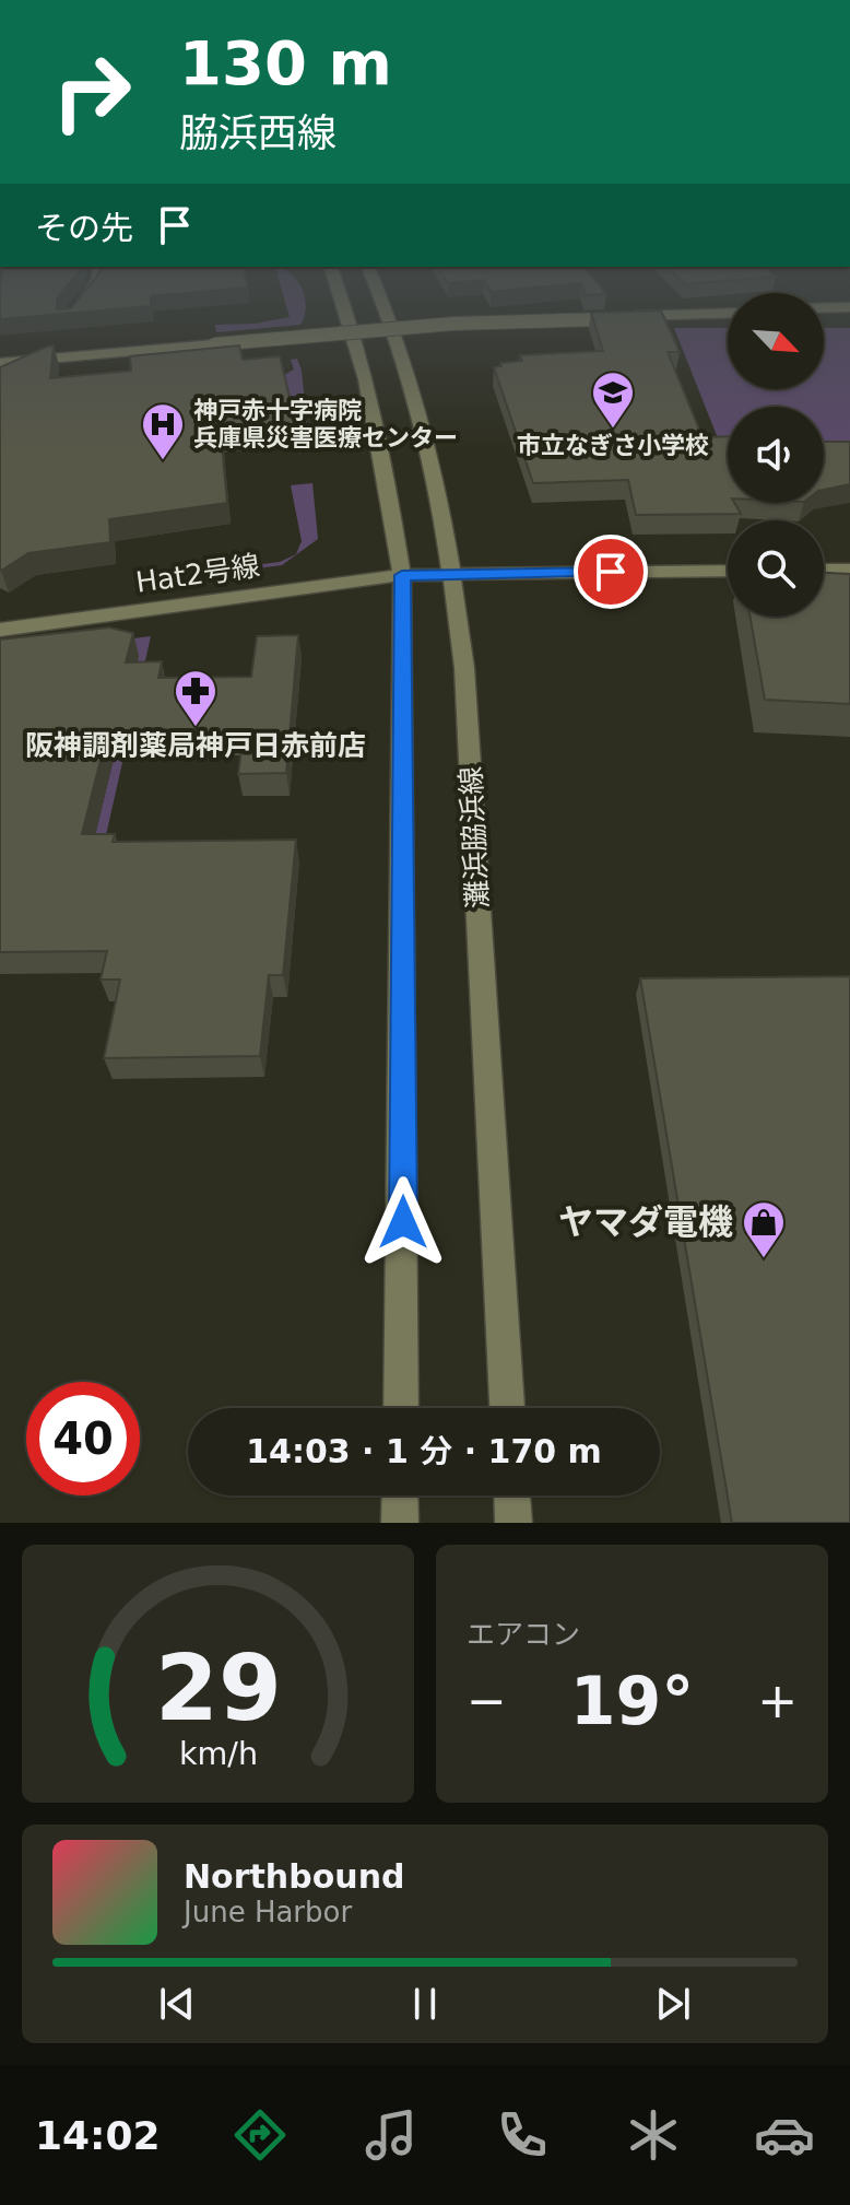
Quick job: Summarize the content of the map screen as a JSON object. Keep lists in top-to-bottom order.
{
  "streets": {
    "street": ["Hat2号線", "灘浜脇浜線"]
  },
  "crossings": [
    ["Hat2号線", "灘浜脇浜線"]
  ],
  "places": {
    "school or university": ["市立なぎさ小学校"],
    "hospital": ["神戸赤十字病院 兵庫県災害医療センター"],
    "pharmacy": ["阪神調剤薬局神戸日赤前店"],
    "shop": ["ヤマダ電機"]
  },
  "north": "bottom right",
  "page": {
    "turn": ["130 m", "脇浜西線"],
    "then": "その先",
    "limit": "40",
    "trip": "14:03 · 1 分 · 170 m",
    "tile": "エアコン",
    "heat": ["−", "19°", "+"],
    "song": ["Northbound", "June Harbor"],
    "tabs": "14:02",
    "gauge": ["29", "km/h"]
  }
}
